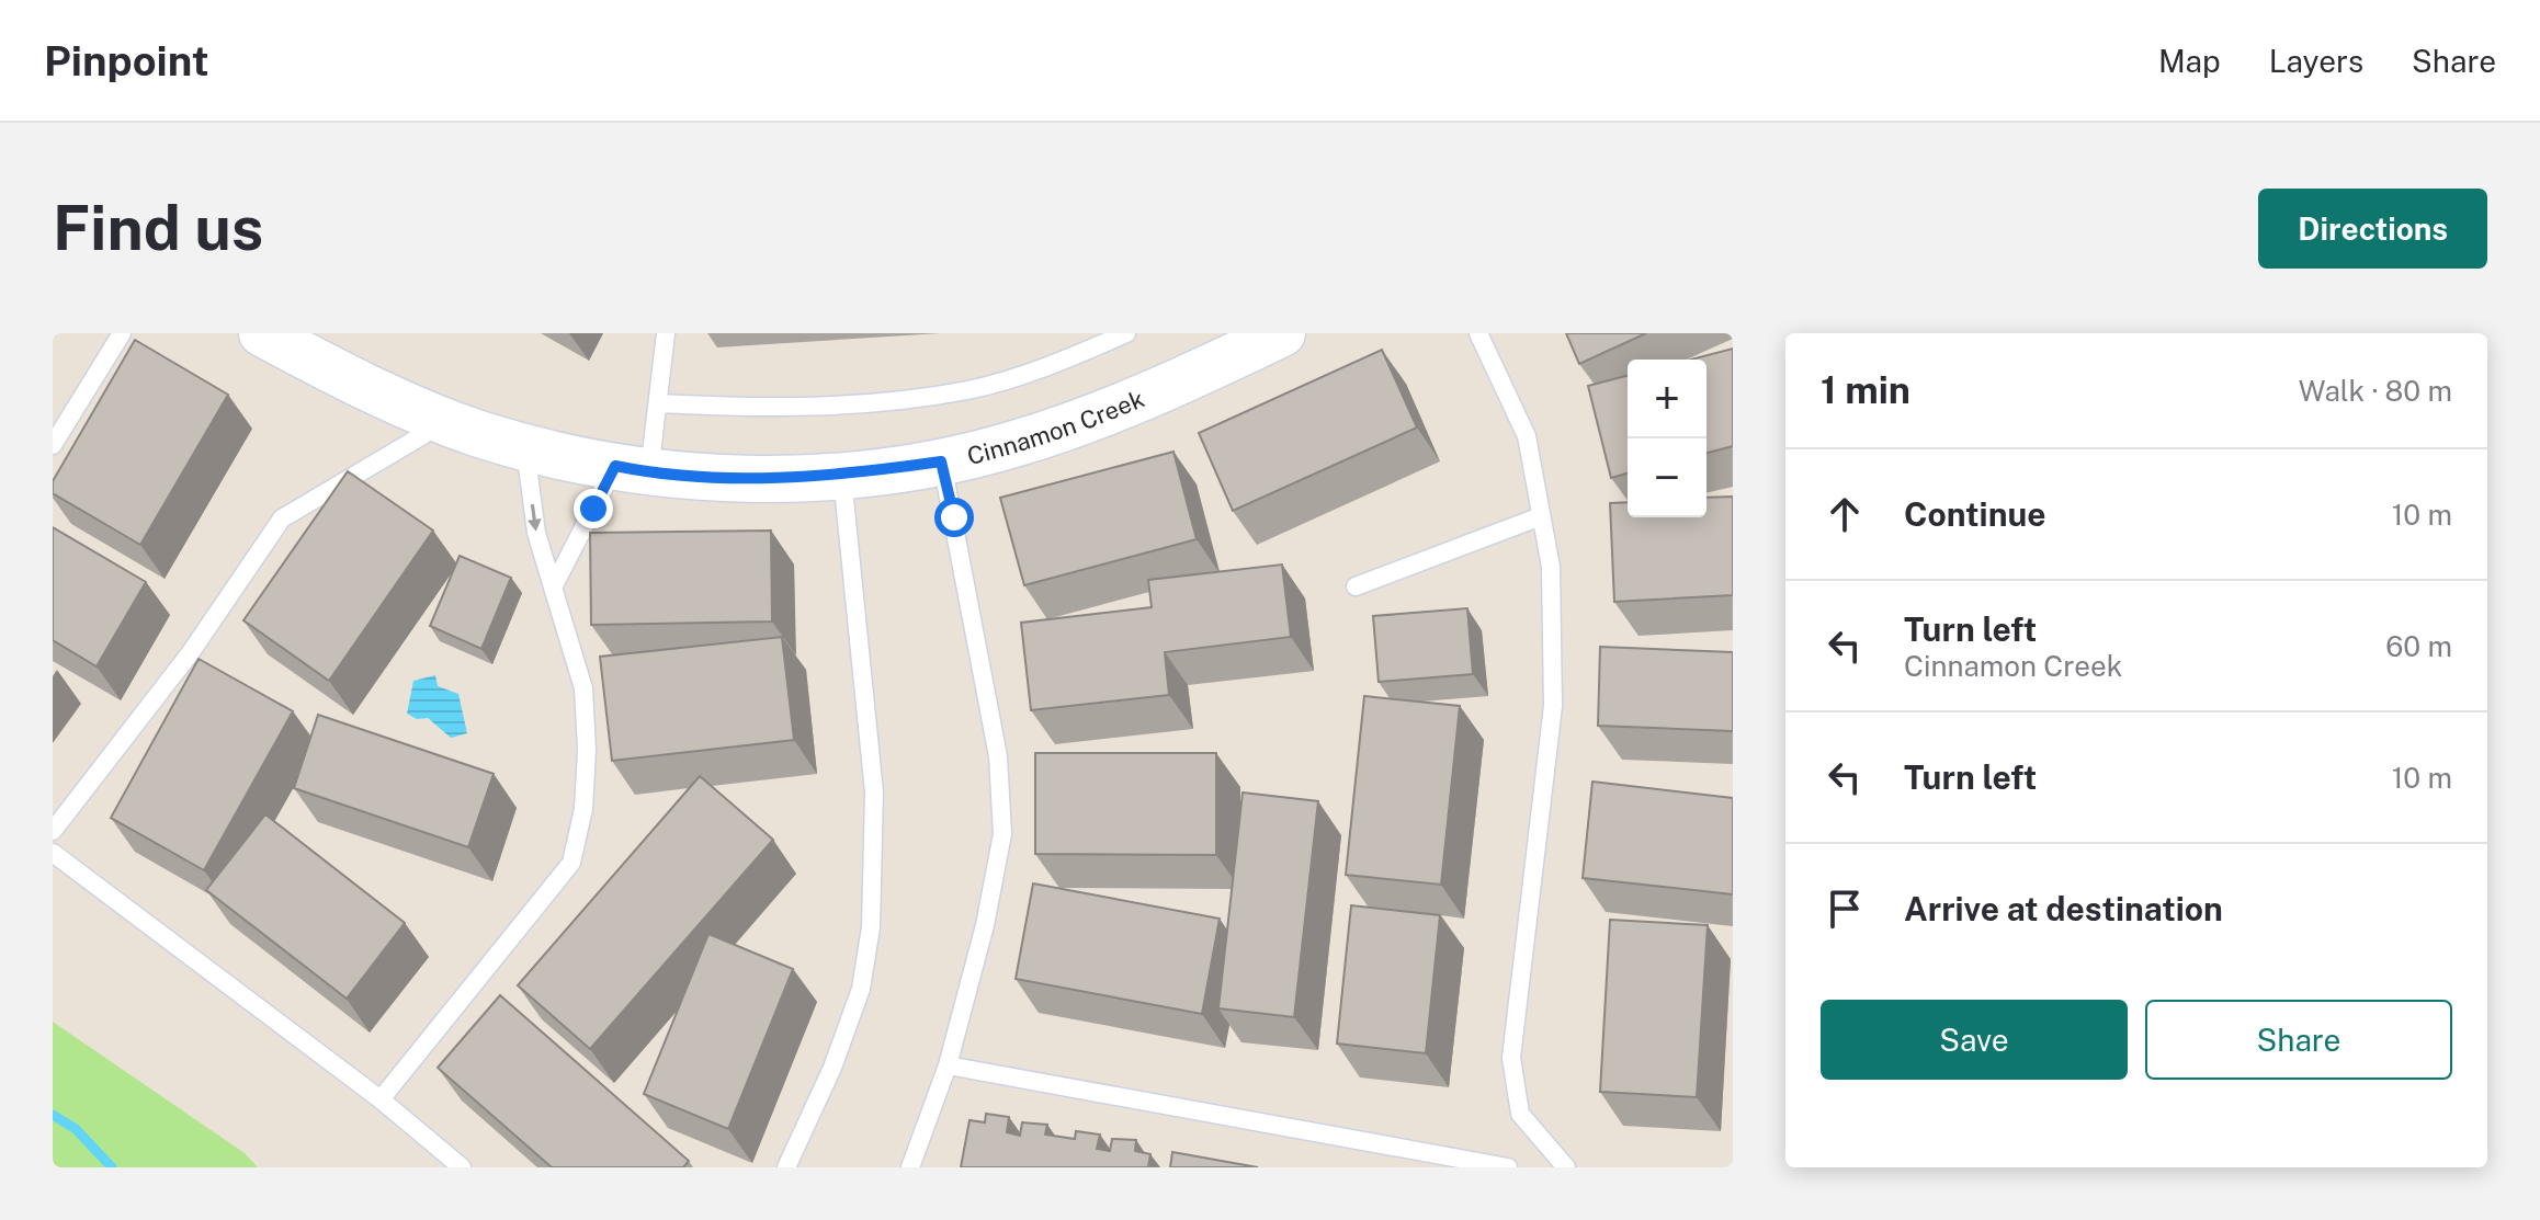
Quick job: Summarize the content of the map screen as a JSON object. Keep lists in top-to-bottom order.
{
  "streets": {
    "street": ["Cinnamon Creek"]
  },
  "page": {
    "header": "Pinpoint",
    "nav": ["Map", "Layers", "Share"],
    "buttons": [
      "Directions",
      ["Save", "Share"]
    ],
    "title": "Find us",
    "heading": ["1 min", "Walk · 80 m"],
    "map_buttons": ["+", "−"],
    "list": [
      ["Continue", "10 m"],
      ["Turn left", "Cinnamon Creek", "60 m"],
      ["Turn left", "10 m"],
      "Arrive at destination"
    ]
  }
}
